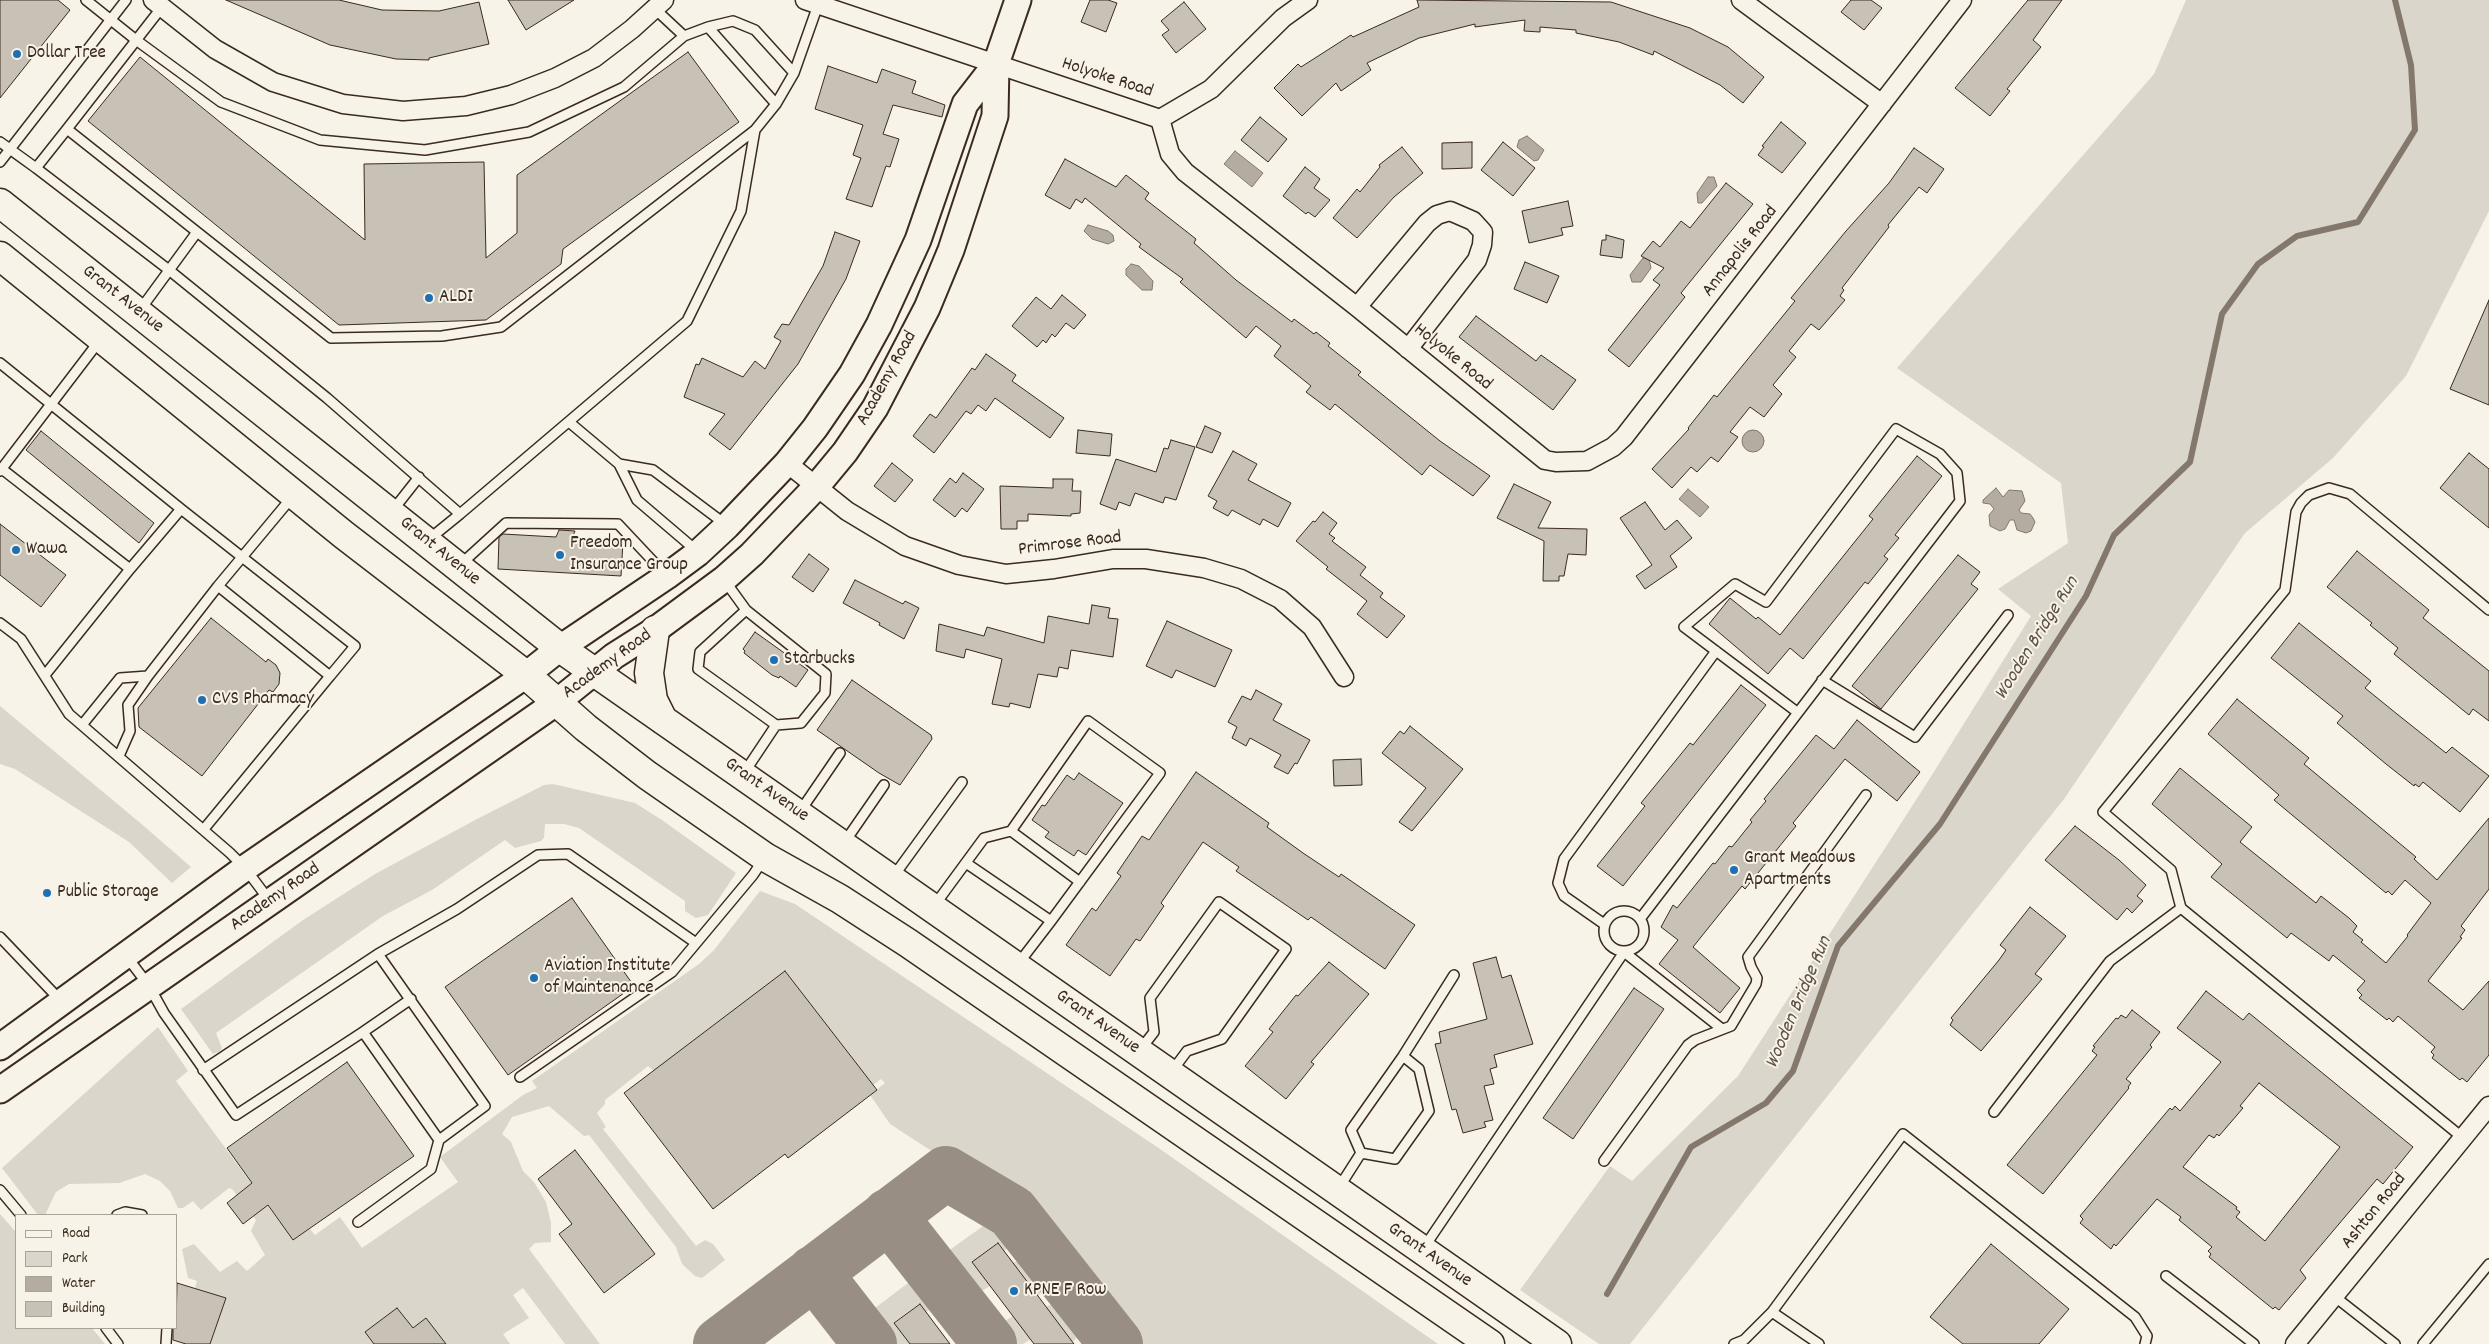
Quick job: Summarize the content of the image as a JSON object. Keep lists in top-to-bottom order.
{
  "streets": {
    "main road": ["Grant Avenue", "Academy Road"],
    "street": [
      "Holyoke Road",
      "Annapolis Road",
      "Primrose Road",
      "Ashton Road"
    ]
  },
  "crossings": [
    ["Holyoke Road", "Annapolis Road"],
    ["Holyoke Road", "Academy Road"],
    ["Grant Avenue", "Academy Road"],
    ["Academy Road", "Primrose Road"]
  ],
  "water": ["Wooden Bridge Run"],
  "places": [
    "Dollar Tree",
    "ALDI",
    "Wawa",
    "Freedom Insurance Group",
    "Starbucks",
    "CVS Pharmacy",
    "Grant Meadows Apartments",
    "Public Storage",
    "Aviation Institute of Maintenance",
    "KPNE F Row"
  ],
  "legend": [
    "Road",
    "Park",
    "Water",
    "Building"
  ]
}
